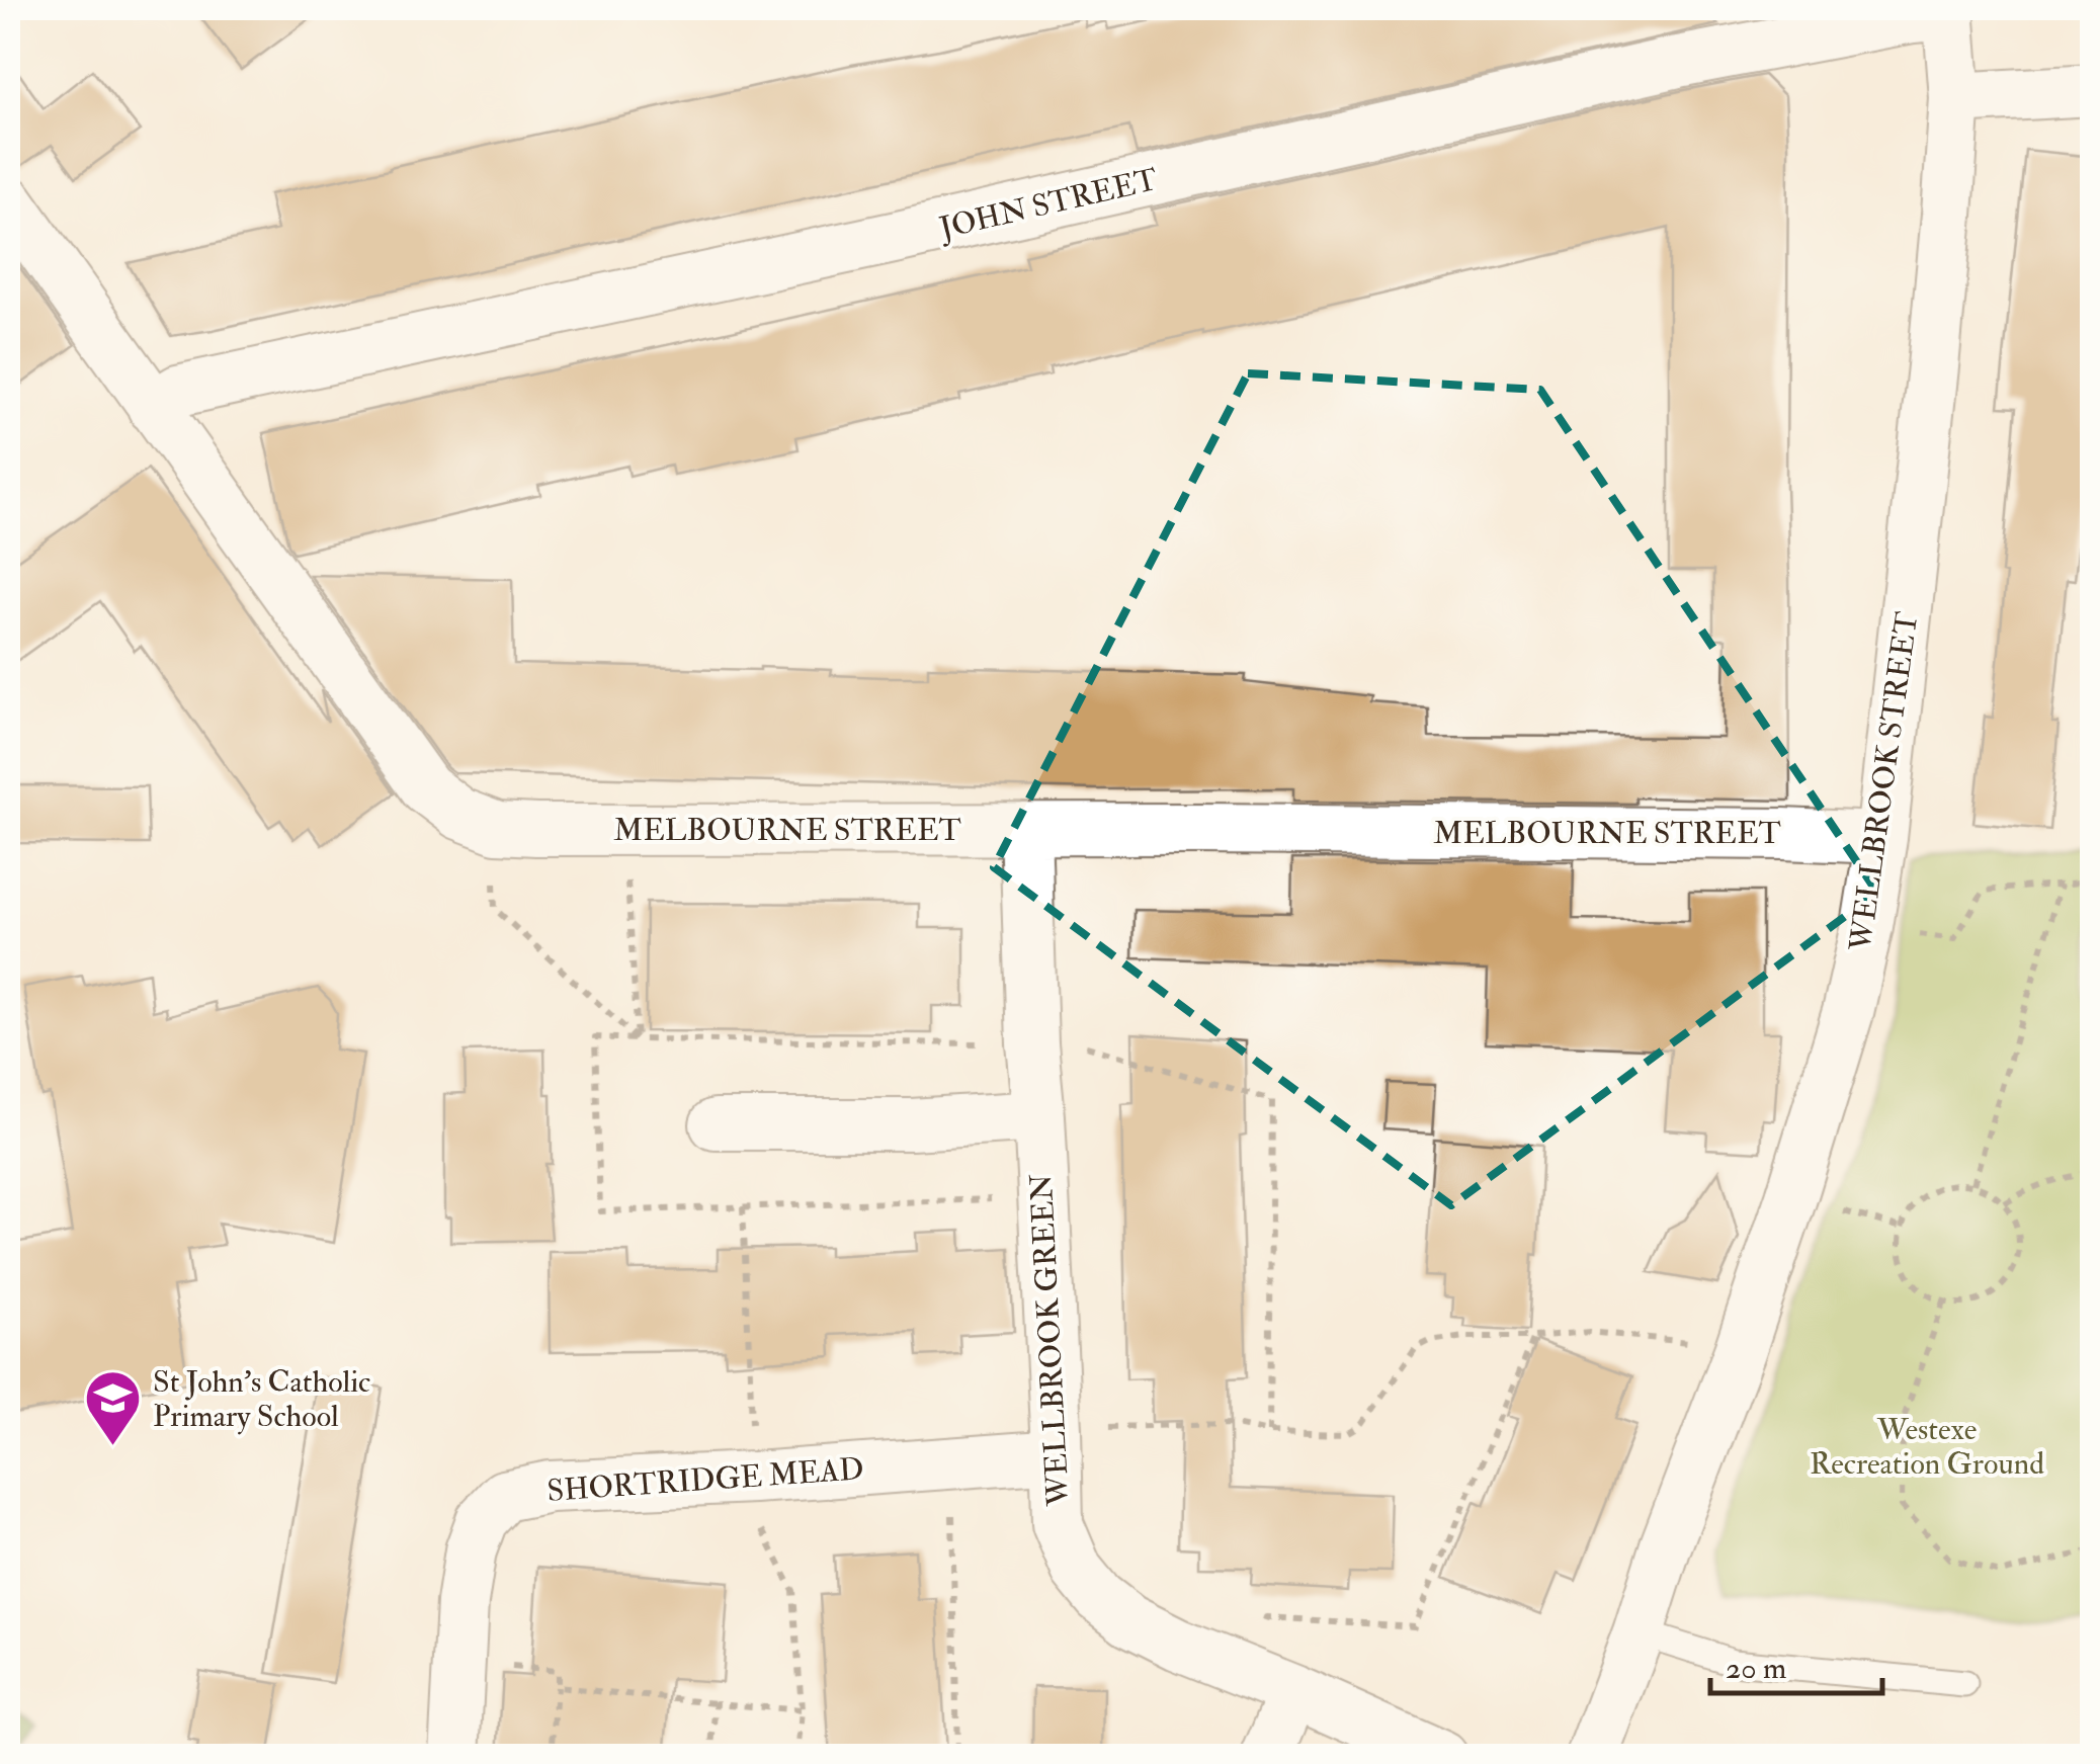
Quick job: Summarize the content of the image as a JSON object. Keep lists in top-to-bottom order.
{
  "streets": {
    "street": [
      "JOHN STREET",
      "WELLBROOK STREET",
      "MELBOURNE STREET",
      "WELLBROOK GREEN",
      "SHORTRIDGE MEAD"
    ]
  },
  "crossings": [
    ["JOHN STREET", "WELLBROOK STREET"],
    ["JOHN STREET", "MELBOURNE STREET"],
    ["WELLBROOK STREET", "MELBOURNE STREET"],
    ["MELBOURNE STREET", "WELLBROOK GREEN"],
    ["WELLBROOK GREEN", "SHORTRIDGE MEAD"]
  ],
  "parks": ["Westexe Recreation Ground"],
  "places": {
    "school or university": ["St John's Catholic Primary School"]
  },
  "scale_bar": "20 m"
}
